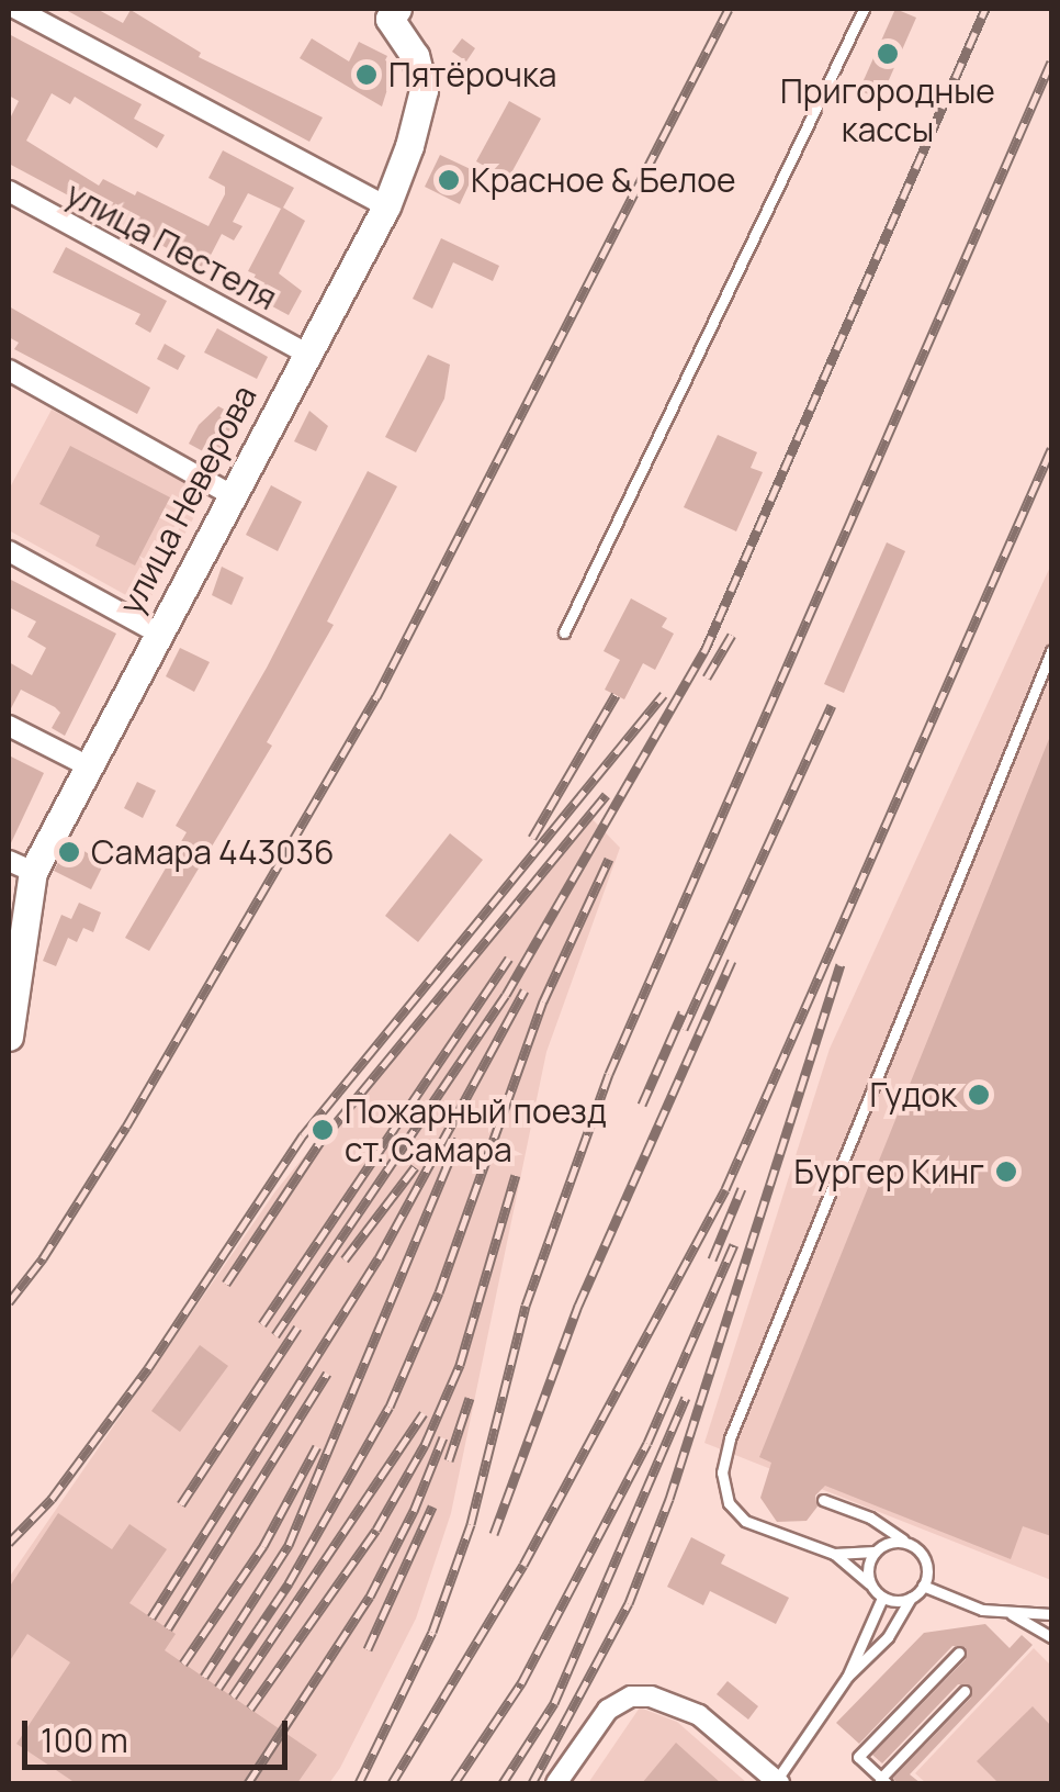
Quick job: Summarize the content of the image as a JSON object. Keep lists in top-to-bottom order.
{
  "streets": {
    "street": ["улица Пестеля", "улица Неверова"]
  },
  "crossings": [
    ["улица Пестеля", "улица Неверова"]
  ],
  "places": [
    "Пригородные кассы",
    "Пятёрочка",
    "Красное & Белое",
    "Самара 443036",
    "Гудок",
    "Пожарный поезд ст. Самара",
    "Бургер Кинг"
  ],
  "scale_bar": "100 m"
}
